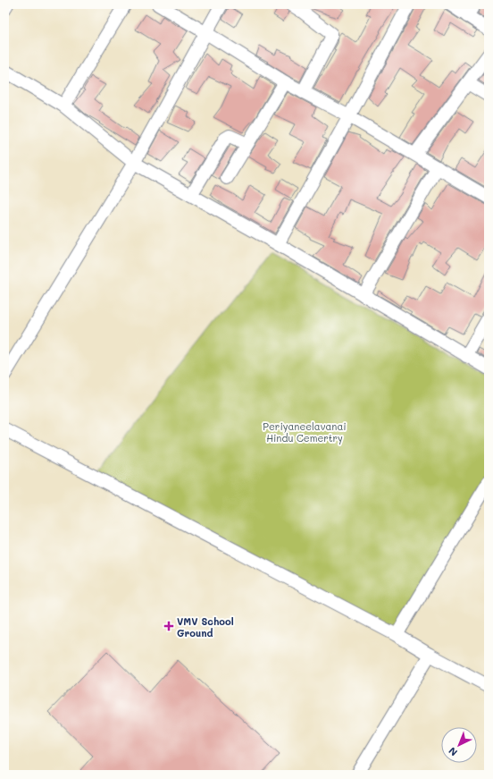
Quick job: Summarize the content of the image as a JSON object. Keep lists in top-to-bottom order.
{
  "parks": ["Periyaneelavanai Hindu Cemertry"],
  "places": {
    "health": ["VMV School Ground"]
  },
  "north": "bottom left"
}
